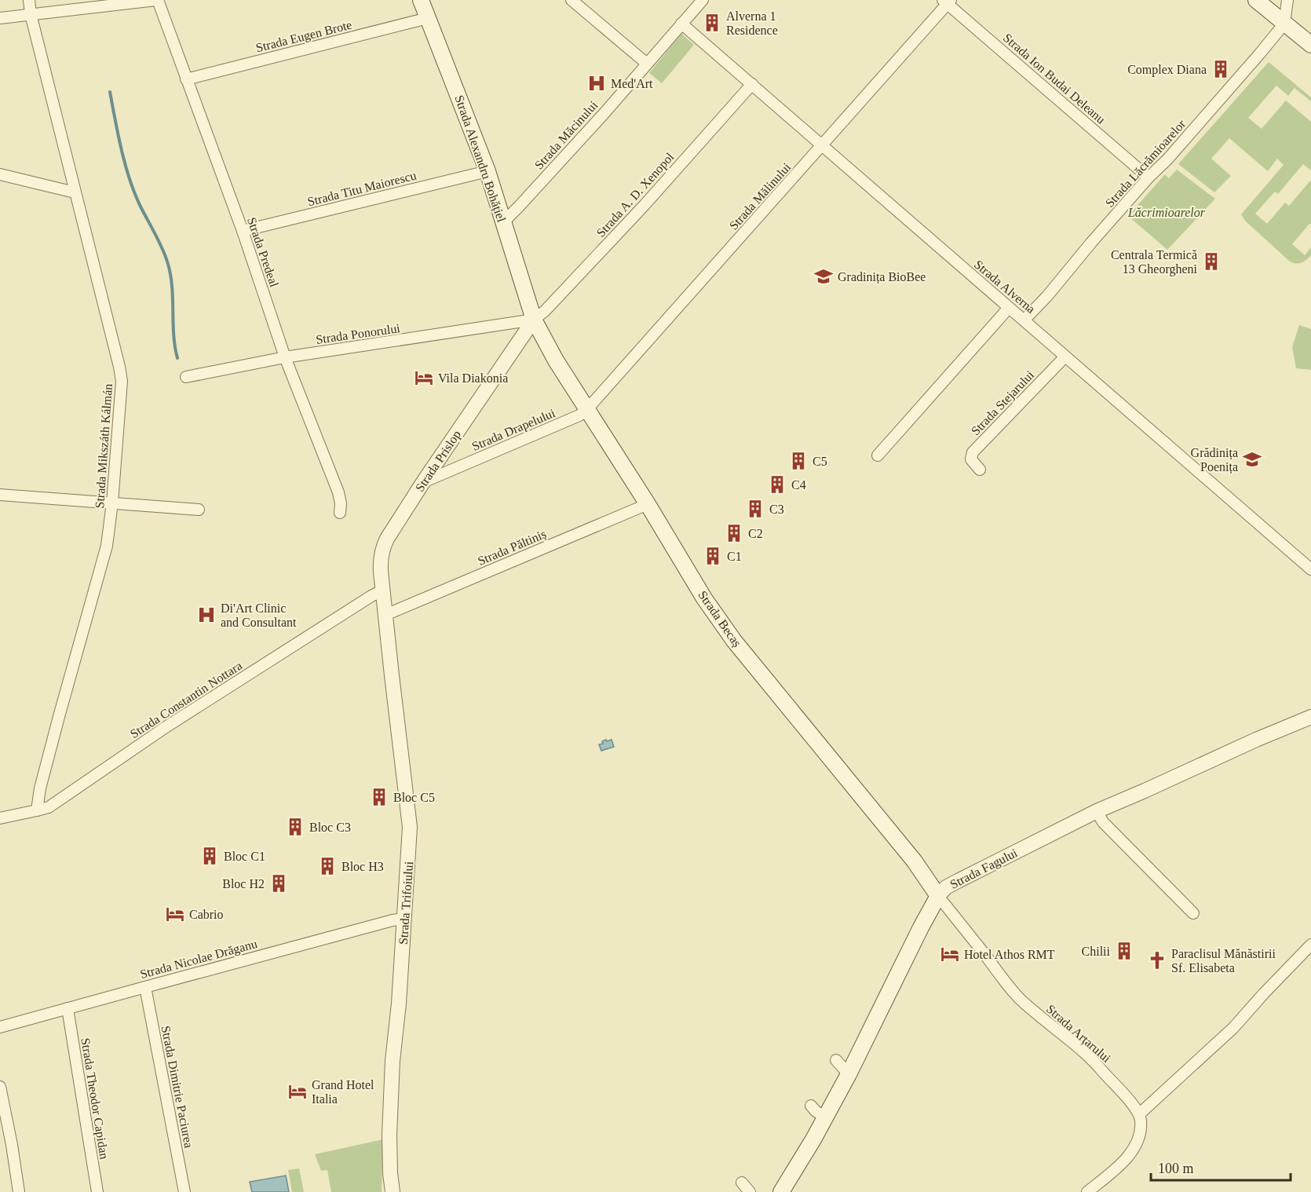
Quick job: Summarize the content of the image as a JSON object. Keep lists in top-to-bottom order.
{
  "streets": {
    "main road": ["Strada Alexandru Bohățiel", "Strada Becaș", "Strada Fagului"],
    "street": [
      "Strada Eugen Brote",
      "Strada Ion Budai Deleanu",
      "Strada Măcinului",
      "Strada Lăcrămioarelor",
      "Strada Titu Maiorescu",
      "Strada A. D. Xenopol",
      "Strada Mălinului",
      "Strada Predeal",
      "Strada Alverna",
      "Strada Ponorului",
      "Strada Stejarului",
      "Strada Drapelului",
      "Strada Mikszáth Kálmán",
      "Strada Prislop",
      "Strada Păltiniș",
      "Strada Constantin Nottara",
      "Strada Trifoiului",
      "Strada Nicolae Drăganu",
      "Strada Arțarului",
      "Strada Dimitrie Paciurea",
      "Strada Theodor Capidan"
    ]
  },
  "crossings": [
    ["Strada Eugen Brote", "Strada Alexandru Bohățiel"],
    ["Strada Eugen Brote", "Strada Predeal"],
    ["Strada Ion Budai Deleanu", "Strada Lăcrămioarelor"],
    ["Strada Ion Budai Deleanu", "Strada Mălinului"],
    ["Strada Măcinului", "Strada Alexandru Bohățiel"],
    ["Strada Măcinului", "Strada Alverna"],
    ["Strada Alexandru Bohățiel", "Strada Titu Maiorescu"],
    ["Strada Alexandru Bohățiel", "Strada A. D. Xenopol"],
    ["Strada Alexandru Bohățiel", "Strada Ponorului"],
    ["Strada Alexandru Bohățiel", "Strada Prislop"],
    ["Strada Alexandru Bohățiel", "Strada Becaș"],
    ["Strada Lăcrămioarelor", "Strada Alverna"],
    ["Strada Titu Maiorescu", "Strada Predeal"],
    ["Strada A. D. Xenopol", "Strada Alverna"],
    ["Strada A. D. Xenopol", "Strada Ponorului"],
    ["Strada A. D. Xenopol", "Strada Prislop"],
    ["Strada A. D. Xenopol", "Strada Becaș"],
    ["Strada Mălinului", "Strada Alverna"],
    ["Strada Mălinului", "Strada Drapelului"],
    ["Strada Mălinului", "Strada Becaș"],
    ["Strada Predeal", "Strada Ponorului"],
    ["Strada Alverna", "Strada Stejarului"],
    ["Strada Ponorului", "Strada Prislop"],
    ["Strada Ponorului", "Strada Becaș"],
    ["Strada Drapelului", "Strada Prislop"],
    ["Strada Drapelului", "Strada Becaș"],
    ["Strada Mikszáth Kálmán", "Strada Constantin Nottara"],
    ["Strada Prislop", "Strada Păltiniș"],
    ["Strada Prislop", "Strada Becaș"],
    ["Strada Prislop", "Strada Constantin Nottara"],
    ["Strada Prislop", "Strada Trifoiului"],
    ["Strada Păltiniș", "Strada Becaș"],
    ["Strada Păltiniș", "Strada Trifoiului"],
    ["Strada Becaș", "Strada Fagului"],
    ["Strada Becaș", "Strada Arțarului"],
    ["Strada Fagului", "Strada Arțarului"],
    ["Strada Trifoiului", "Strada Nicolae Drăganu"],
    ["Strada Nicolae Drăganu", "Strada Dimitrie Paciurea"],
    ["Strada Nicolae Drăganu", "Strada Theodor Capidan"]
  ],
  "parks": ["Lăcrimioarelor"],
  "places": {
    "building": [
      "Alverna 1 Residence",
      "Complex Diana",
      "Centrala Termică 13 Gheorgheni",
      "C5",
      "C4",
      "C3",
      "C2",
      "C1",
      "Bloc C5",
      "Bloc C3",
      "Bloc C1",
      "Bloc H3",
      "Bloc H2",
      "Chilii"
    ],
    "hospital": ["Med'Art", "Di'Art Clinic and Consultant"],
    "school or university": ["Gradinița BioBee", "Grădinița Poenița"],
    "hotel": [
      "Vila Diakonia",
      "Cabrio",
      "Hotel Athos RMT",
      "Grand Hotel Italia"
    ],
    "church": ["Paraclisul Mănăstirii Sf. Elisabeta"]
  },
  "scale_bar": "100 m"
}
